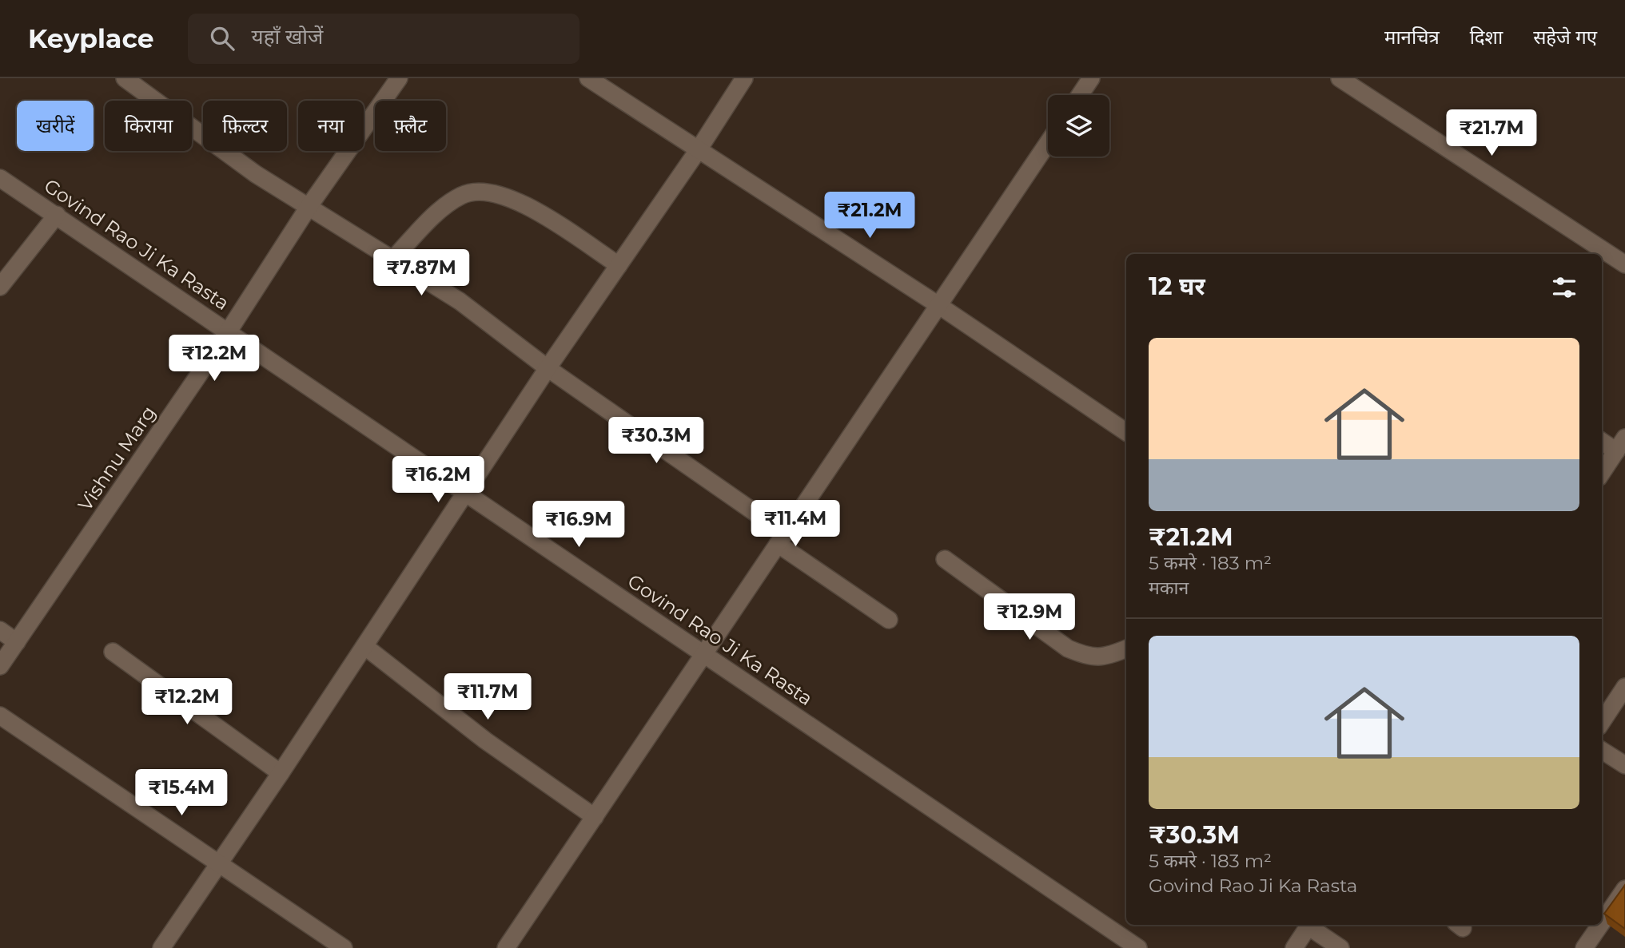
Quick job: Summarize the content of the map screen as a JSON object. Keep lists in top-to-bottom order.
{
  "streets": {
    "street": ["Govind Rao Ji Ka Rasta", "Vishnu Marg"]
  },
  "crossings": [
    ["Govind Rao Ji Ka Rasta", "Vishnu Marg"]
  ],
  "page": {
    "header": "Keyplace",
    "search": "यहाँ खोजें",
    "nav": ["मानचित्र", "दिशा", "सहेजे गए"],
    "chip": [
      "खरीदें",
      "किराया",
      "फ़िल्टर",
      "नया",
      "फ़्लैट"
    ],
    "price": [
      "₹21.7M",
      "₹21.2M",
      "₹7.87M",
      "₹12.2M",
      "₹30.3M",
      "₹16.2M",
      "₹11.4M",
      "₹16.9M",
      "₹12.9M",
      "₹11.7M",
      "₹12.2M",
      "₹15.4M"
    ],
    "heading": "12 घर",
    "list": [
      {
        "name": "₹21.2M",
        "note": "5 कमरे · 183 m² · मकान"
      },
      {
        "name": "₹30.3M",
        "note": "5 कमरे · 183 m² · Govind Rao Ji Ka Rasta"
      }
    ]
  }
}
